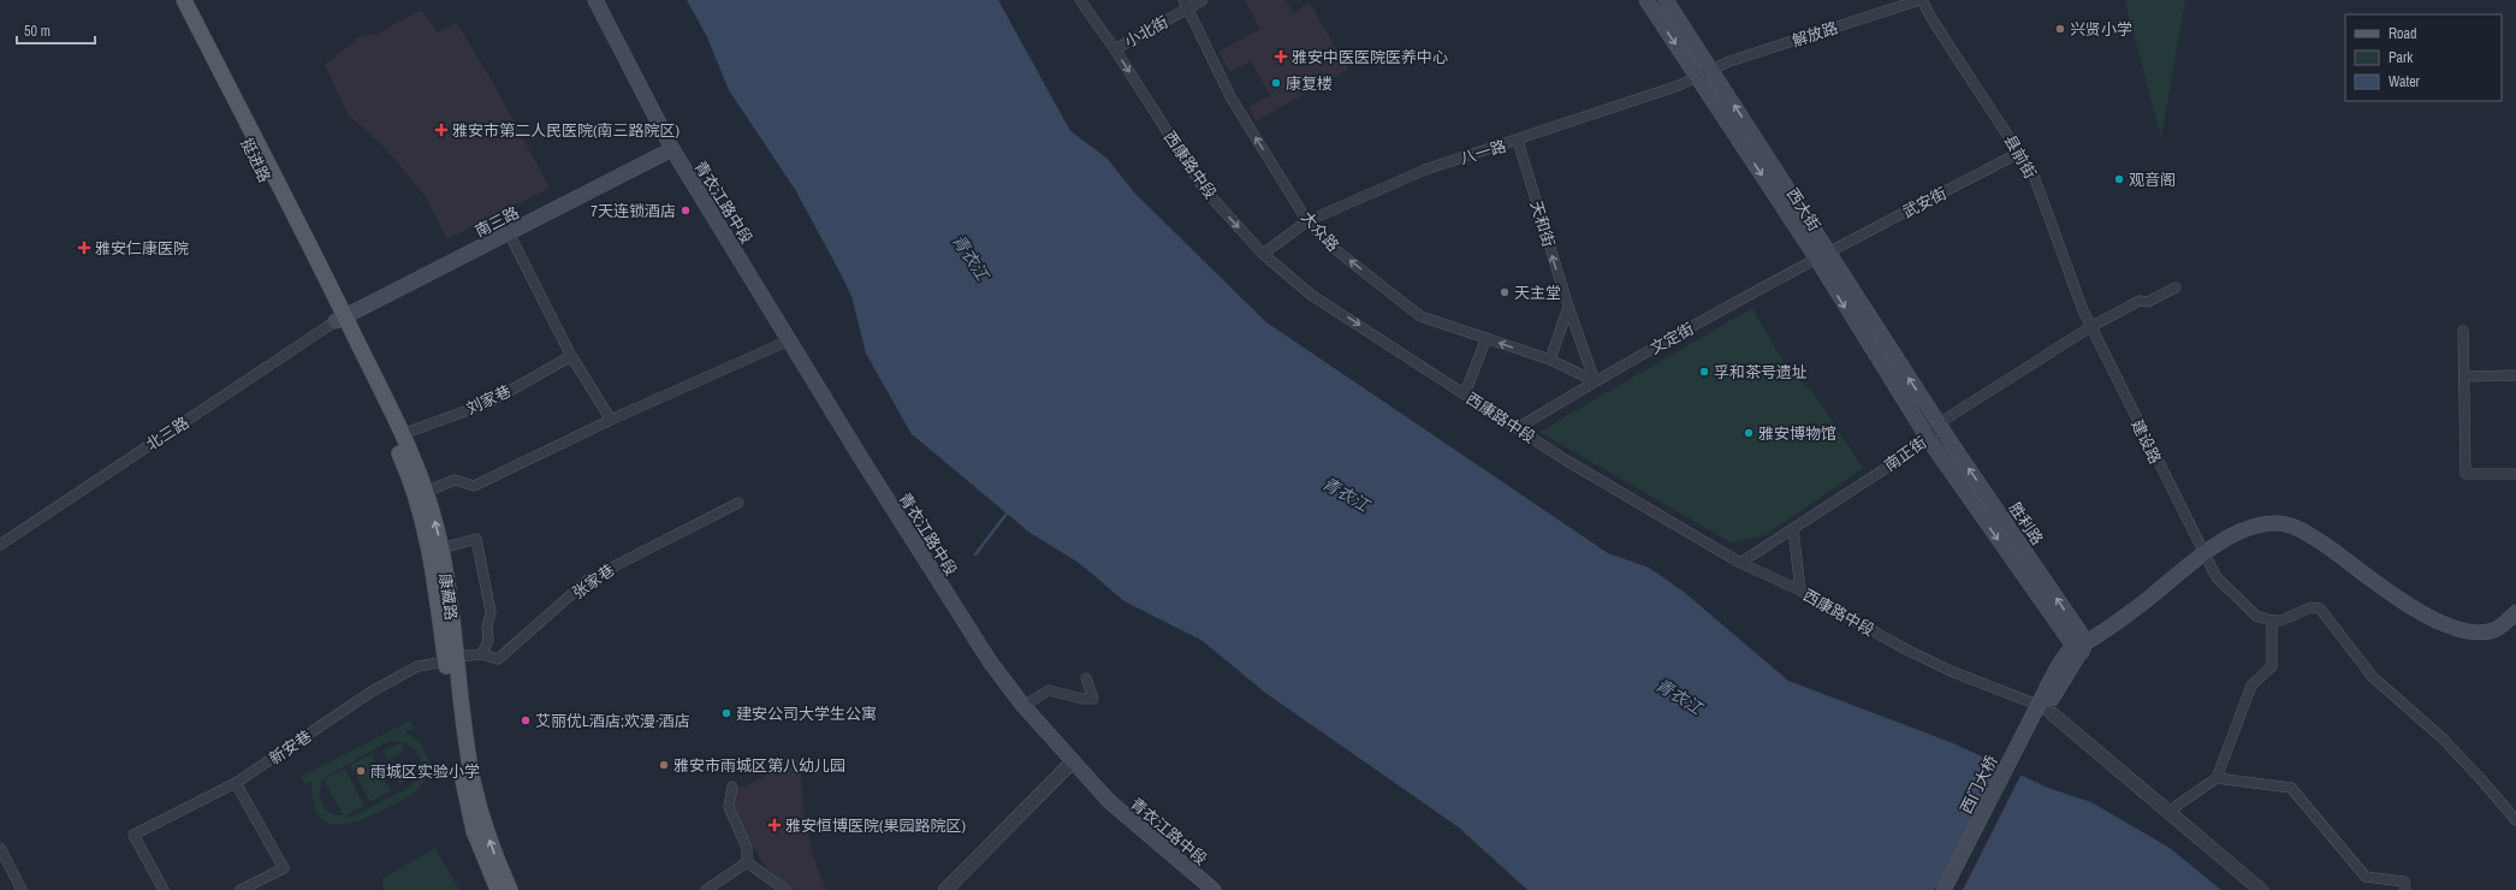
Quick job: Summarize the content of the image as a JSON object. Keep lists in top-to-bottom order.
{
  "streets": {
    "main road": [
      "挺进路",
      "青衣江路中段",
      "西大街",
      "南三路",
      "胜利路",
      "康藏路",
      "西门大桥"
    ],
    "street": [
      "小北街",
      "解放路",
      "八一路",
      "县前街",
      "西康路中段",
      "武安街",
      "天和街",
      "大众路",
      "文定街",
      "刘家巷",
      "北三路",
      "建设路",
      "南正街",
      "张家巷",
      "新安巷"
    ]
  },
  "crossings": [
    ["小北街", "西康路中段"],
    ["小北街", "大众路"],
    ["解放路", "八一路"],
    ["解放路", "县前街"],
    ["解放路", "西大街"],
    ["八一路", "西康路中段"],
    ["八一路", "西大街"],
    ["八一路", "天和街"],
    ["八一路", "大众路"],
    ["县前街", "武安街"],
    ["县前街", "建设路"],
    ["县前街", "南正街"],
    ["挺进路", "南三路"],
    ["挺进路", "北三路"],
    ["挺进路", "康藏路"],
    ["西康路中段", "文定街"],
    ["西康路中段", "南正街"],
    ["西康路中段", "西门大桥"],
    ["青衣江路中段", "南三路"],
    ["武安街", "西大街"],
    ["武安街", "文定街"],
    ["西大街", "文定街"],
    ["西大街", "南正街"],
    ["西大街", "胜利路"],
    ["南三路", "北三路"],
    ["南三路", "康藏路"],
    ["天和街", "大众路"],
    ["天和街", "文定街"],
    ["大众路", "文定街"],
    ["刘家巷", "康藏路"],
    ["北三路", "康藏路"],
    ["建设路", "南正街"],
    ["南正街", "胜利路"],
    ["张家巷", "康藏路"],
    ["张家巷", "新安巷"],
    ["康藏路", "新安巷"]
  ],
  "one_way": ["西康路中段", "天和街", "大众路"],
  "water": ["青衣江"],
  "places": {
    "other": [
      "兴贤小学",
      "康复楼",
      "观音阁",
      "7天连锁酒店",
      "天主堂",
      "孚和茶号遗址",
      "雅安博物馆",
      "建安公司大学生公寓",
      "艾丽优L酒店;欢漫·酒店",
      "雅安市雨城区第八幼儿园",
      "雨城区实验小学"
    ],
    "health": [
      "雅安中医医院医养中心",
      "雅安市第二人民医院(南三路院区)",
      "雅安仁康医院",
      "雅安恒博医院(果园路院区)"
    ]
  },
  "legend": ["Road", "Park", "Water"],
  "scale_bar": "50 m"
}
